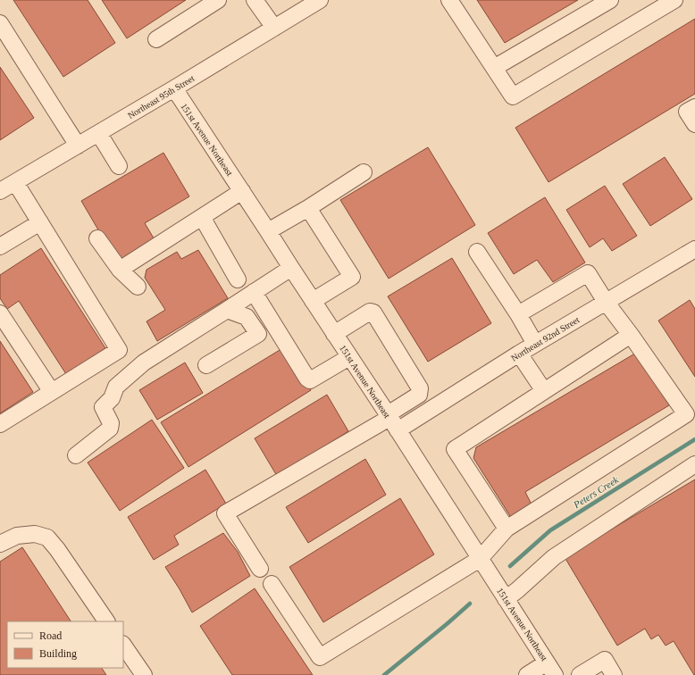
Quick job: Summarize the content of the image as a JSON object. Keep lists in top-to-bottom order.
{
  "streets": {
    "street": ["Northeast 95th Street", "151st Avenue Northeast", "Northeast 92nd Street"]
  },
  "crossings": [
    ["Northeast 95th Street", "151st Avenue Northeast"],
    ["151st Avenue Northeast", "Northeast 92nd Street"]
  ],
  "water": ["Peters Creek"],
  "legend": ["Road", "Building"]
}
